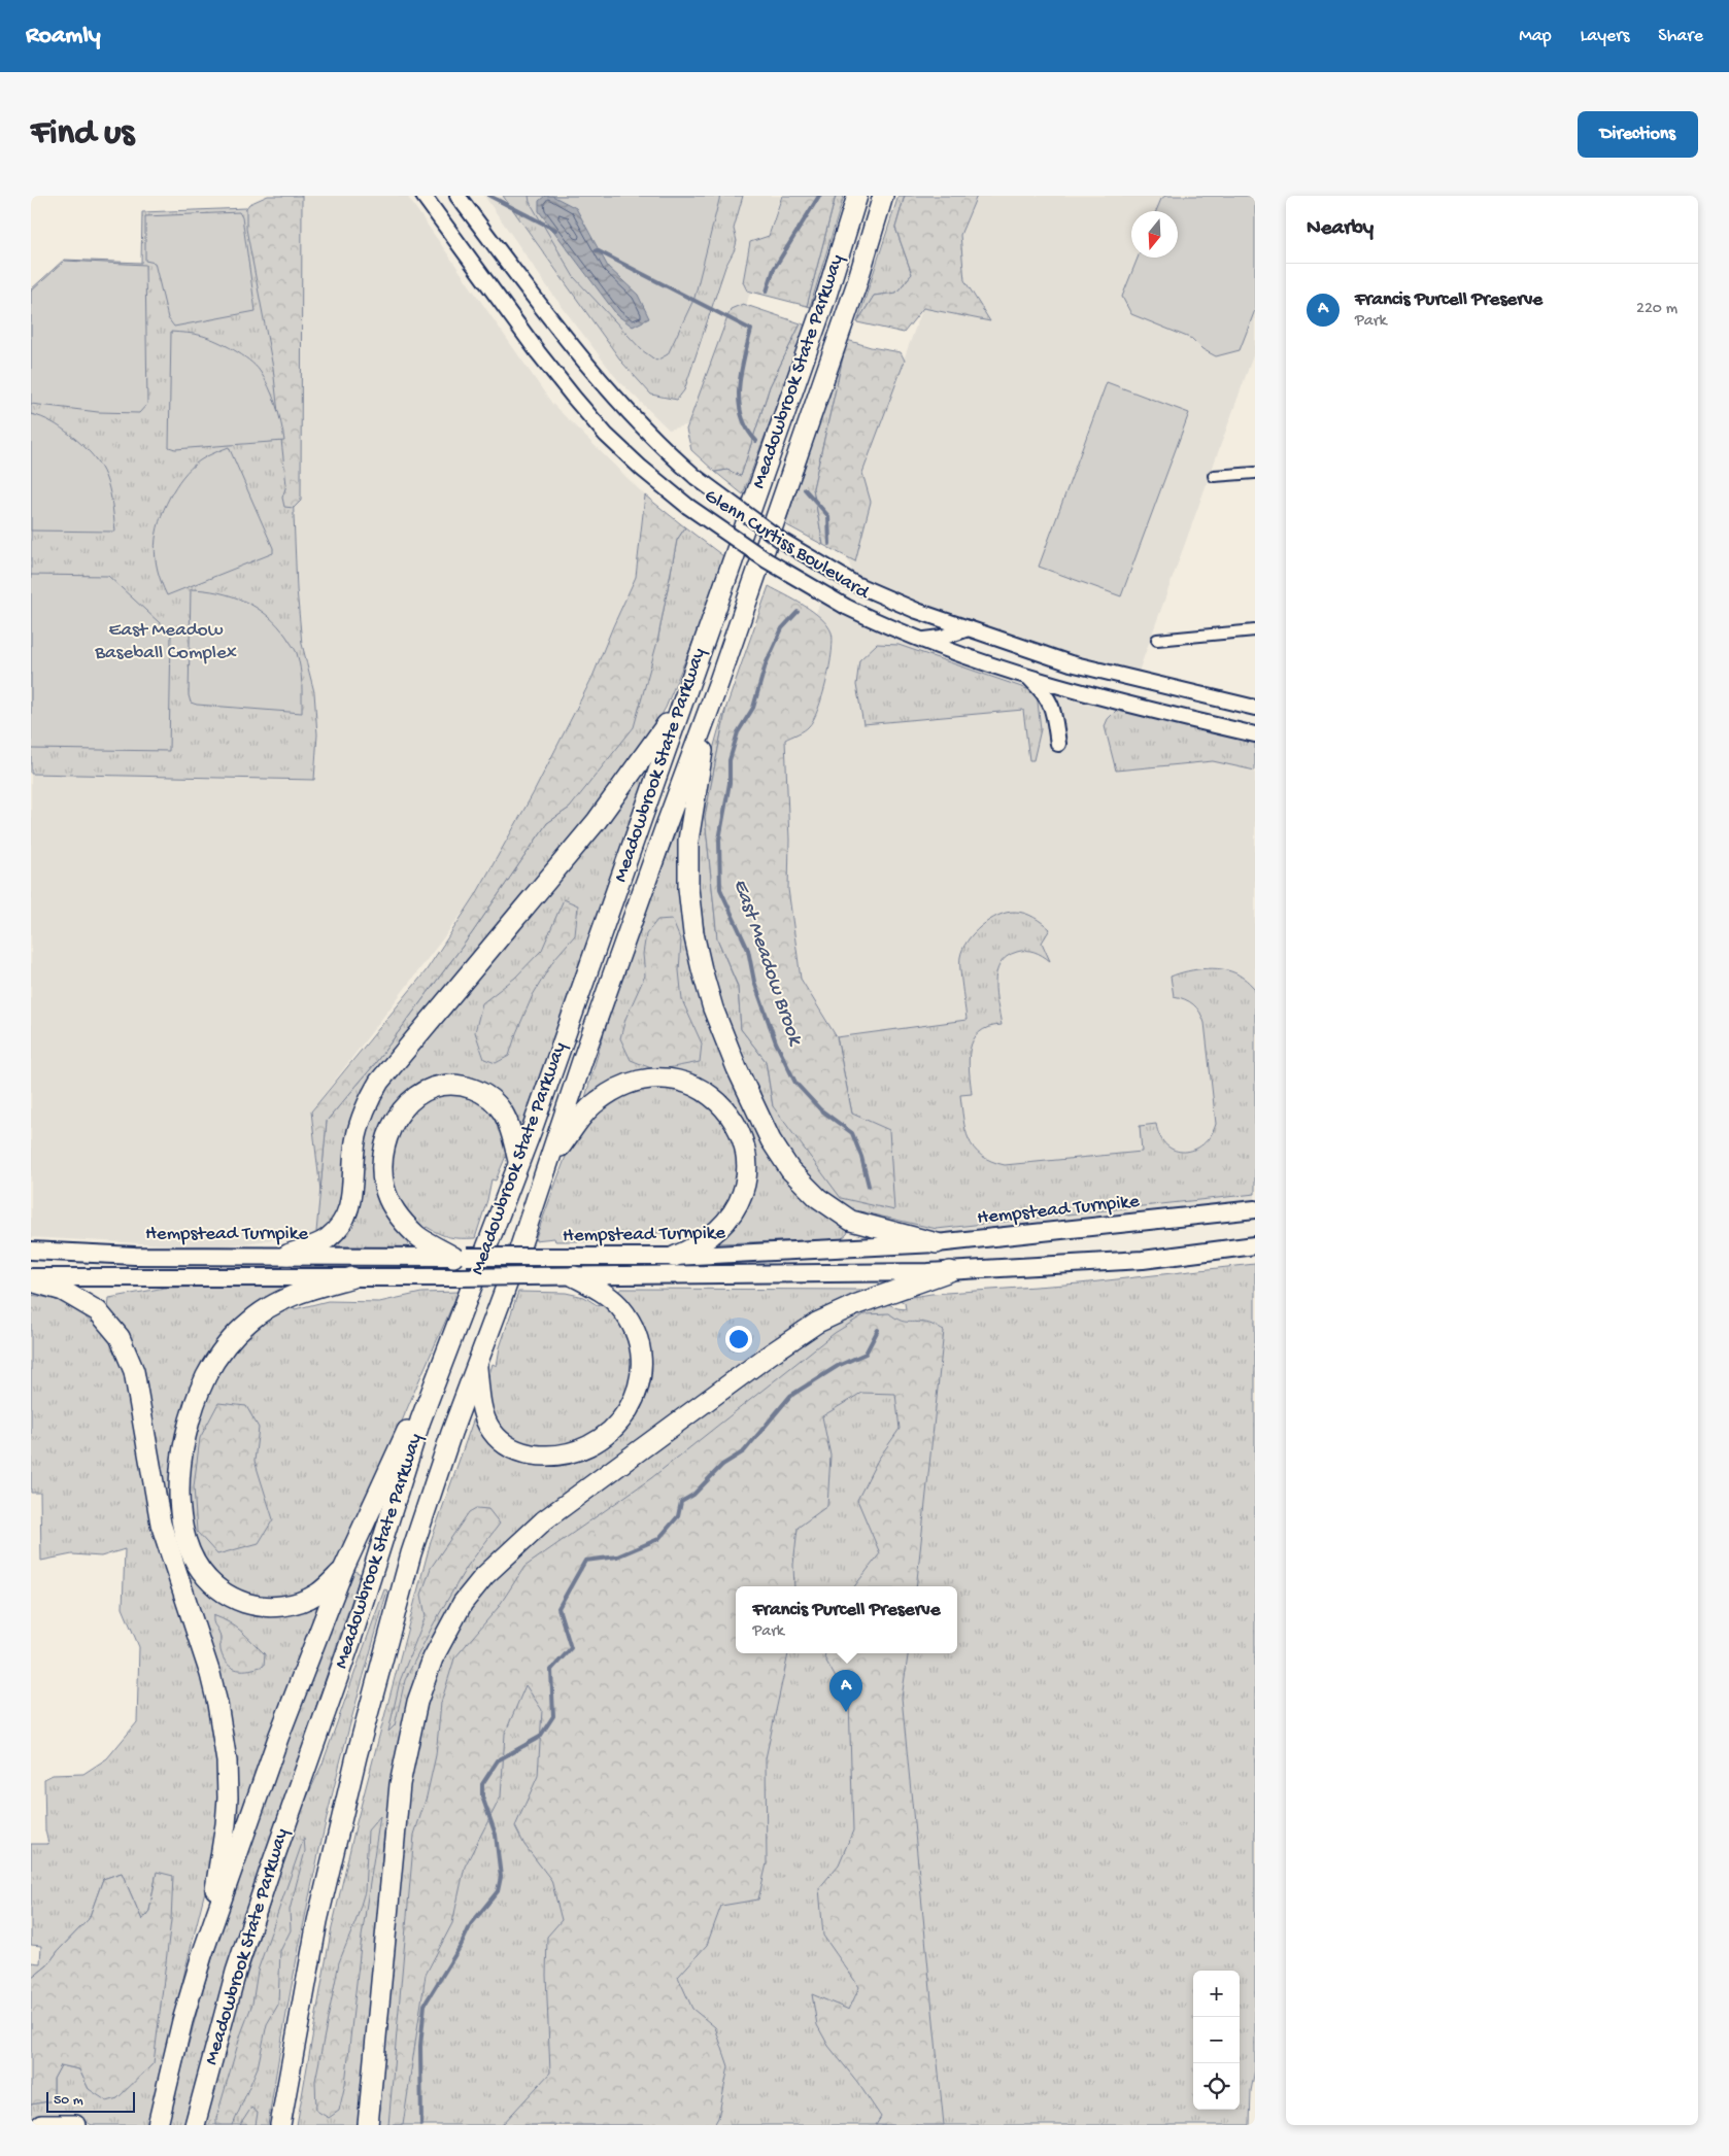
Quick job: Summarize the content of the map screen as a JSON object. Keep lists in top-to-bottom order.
{
  "streets": {
    "highway": ["Meadowbrook State Parkway"],
    "main road": ["Glenn Curtiss Boulevard", "Hempstead Turnpike"]
  },
  "water": ["East Meadow Brook"],
  "parks": ["East Meadow Baseball Complex"],
  "scale_bar": "50 m",
  "north": "bottom",
  "page": {
    "header": "Roamly",
    "nav": ["Map", "Layers", "Share"],
    "buttons": "Directions",
    "title": "Find us",
    "heading": "Nearby",
    "list": [
      {
        "mark": "A",
        "name": "Francis Purcell Preserve",
        "note": "Park",
        "value": "220 m"
      }
    ],
    "popup": ["Francis Purcell Preserve", "Park"],
    "pins": "A",
    "map_buttons": ["+", "−"],
    "scale": "50 m"
  }
}
